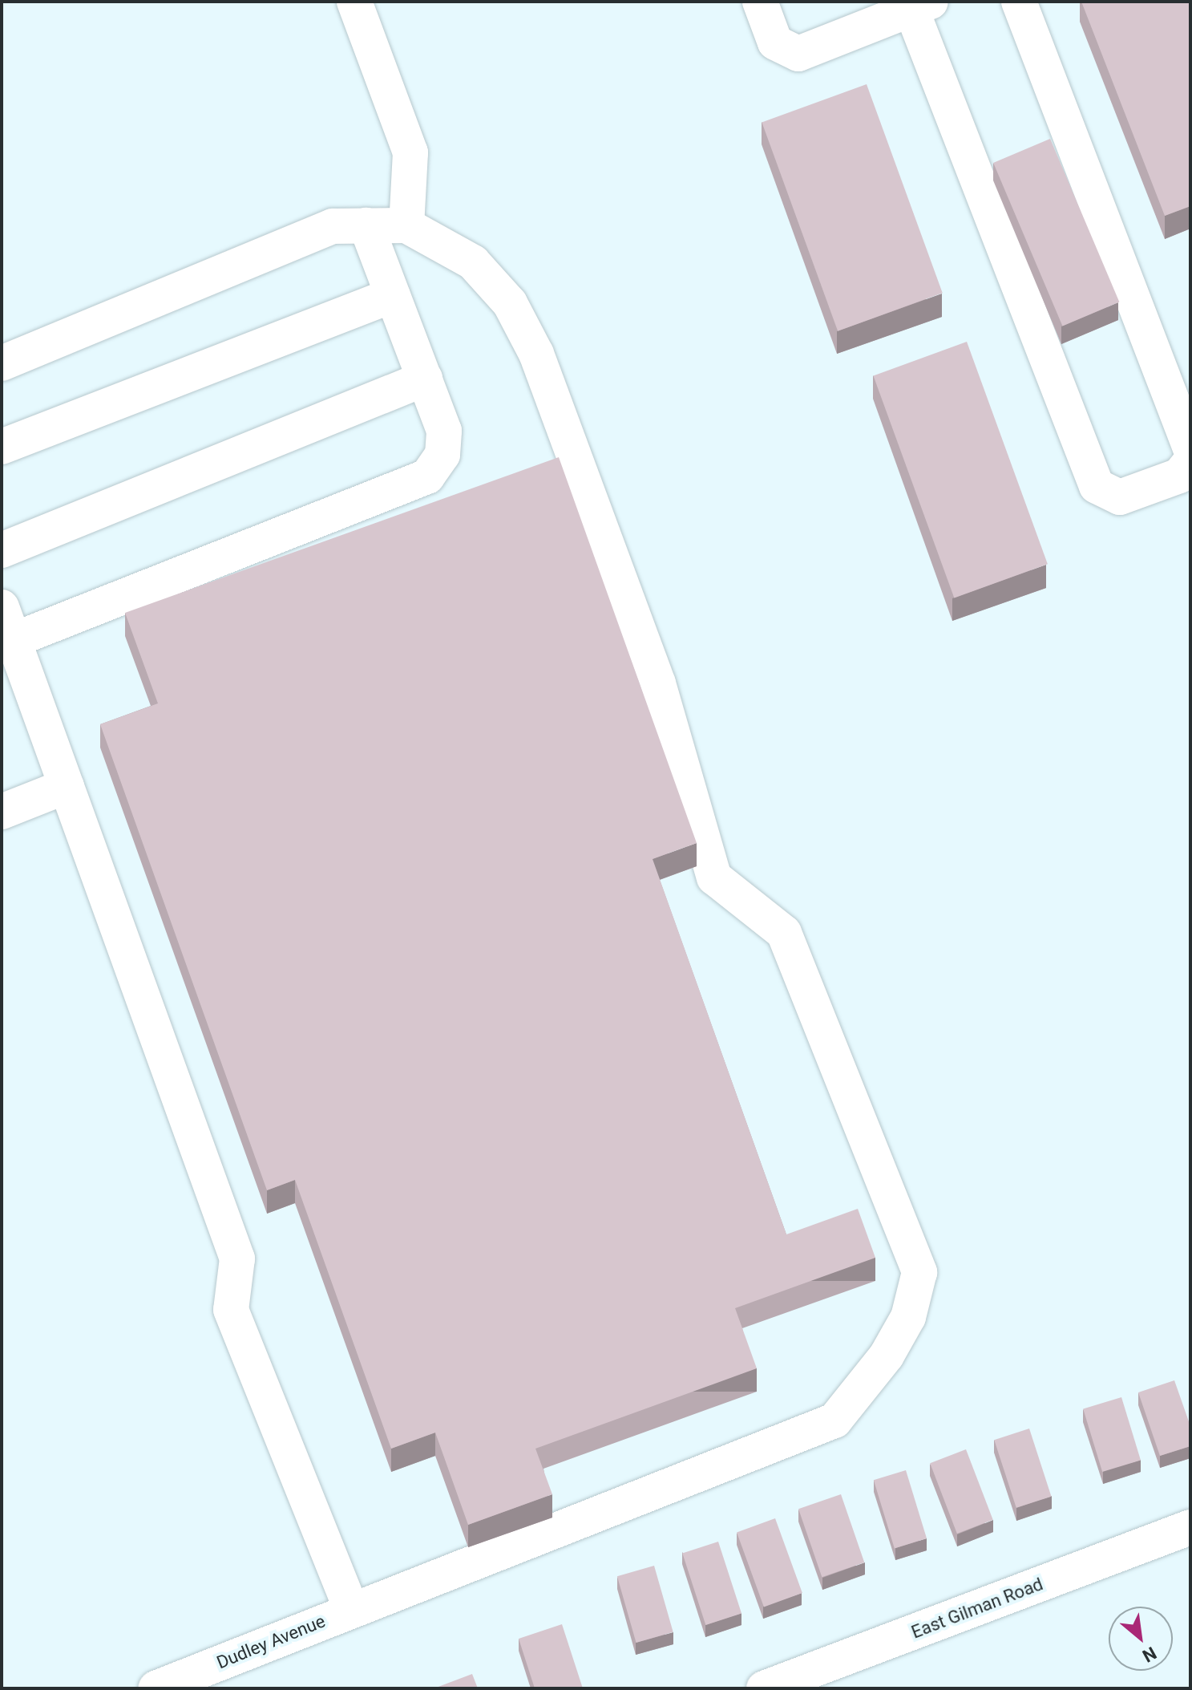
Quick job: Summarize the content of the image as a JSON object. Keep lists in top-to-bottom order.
{
  "streets": {
    "street": ["East Gilman Road", "Dudley Avenue"]
  },
  "north": "bottom right"
}
